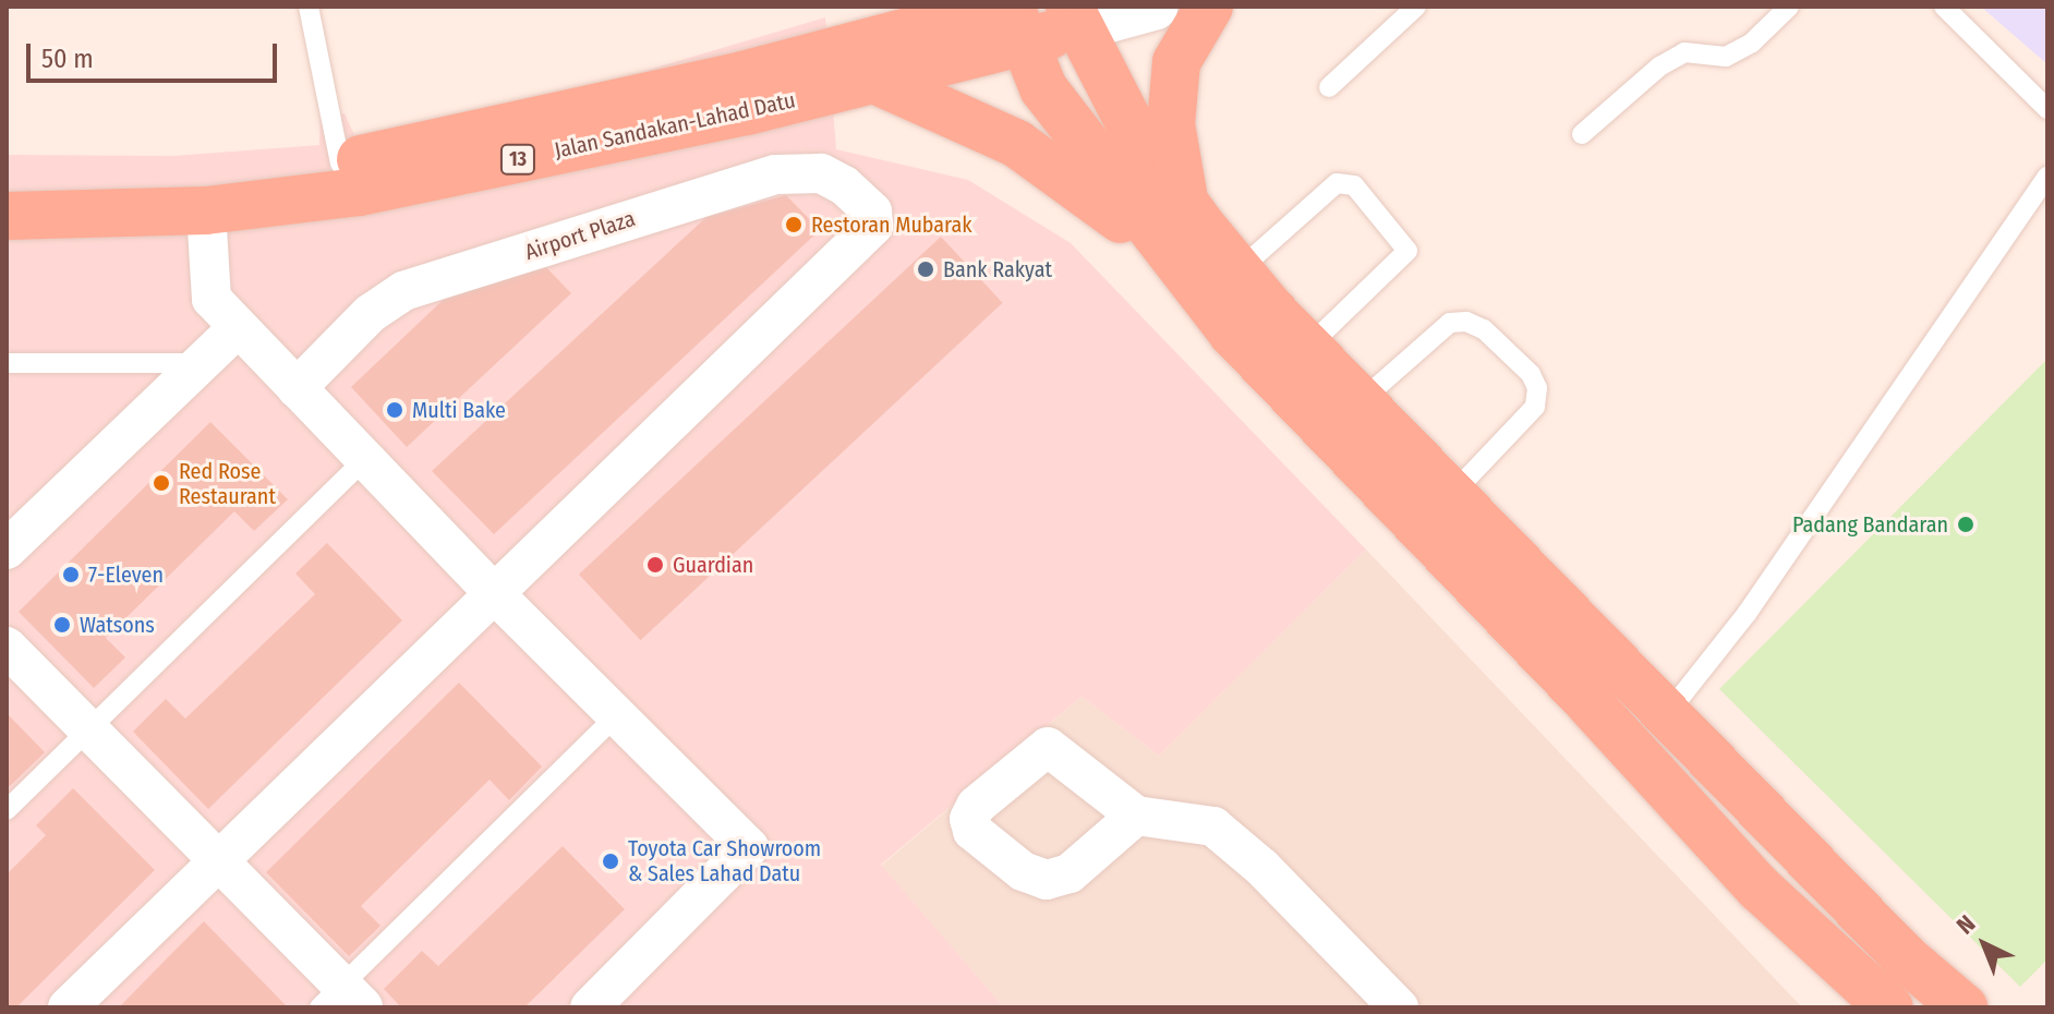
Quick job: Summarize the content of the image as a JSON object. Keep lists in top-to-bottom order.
{
  "streets": {
    "highway": ["Jalan Sandakan-Lahad Datu", "13"],
    "street": ["Airport Plaza"]
  },
  "places": [
    "Restoran Mubarak",
    "Bank Rakyat",
    "Multi Bake",
    "Red Rose Restaurant",
    "Padang Bandaran",
    "Guardian",
    "7-Eleven",
    "Watsons",
    "Toyota Car Showroom & Sales Lahad Datu"
  ],
  "scale_bar": "50 m",
  "north": "top left"
}
